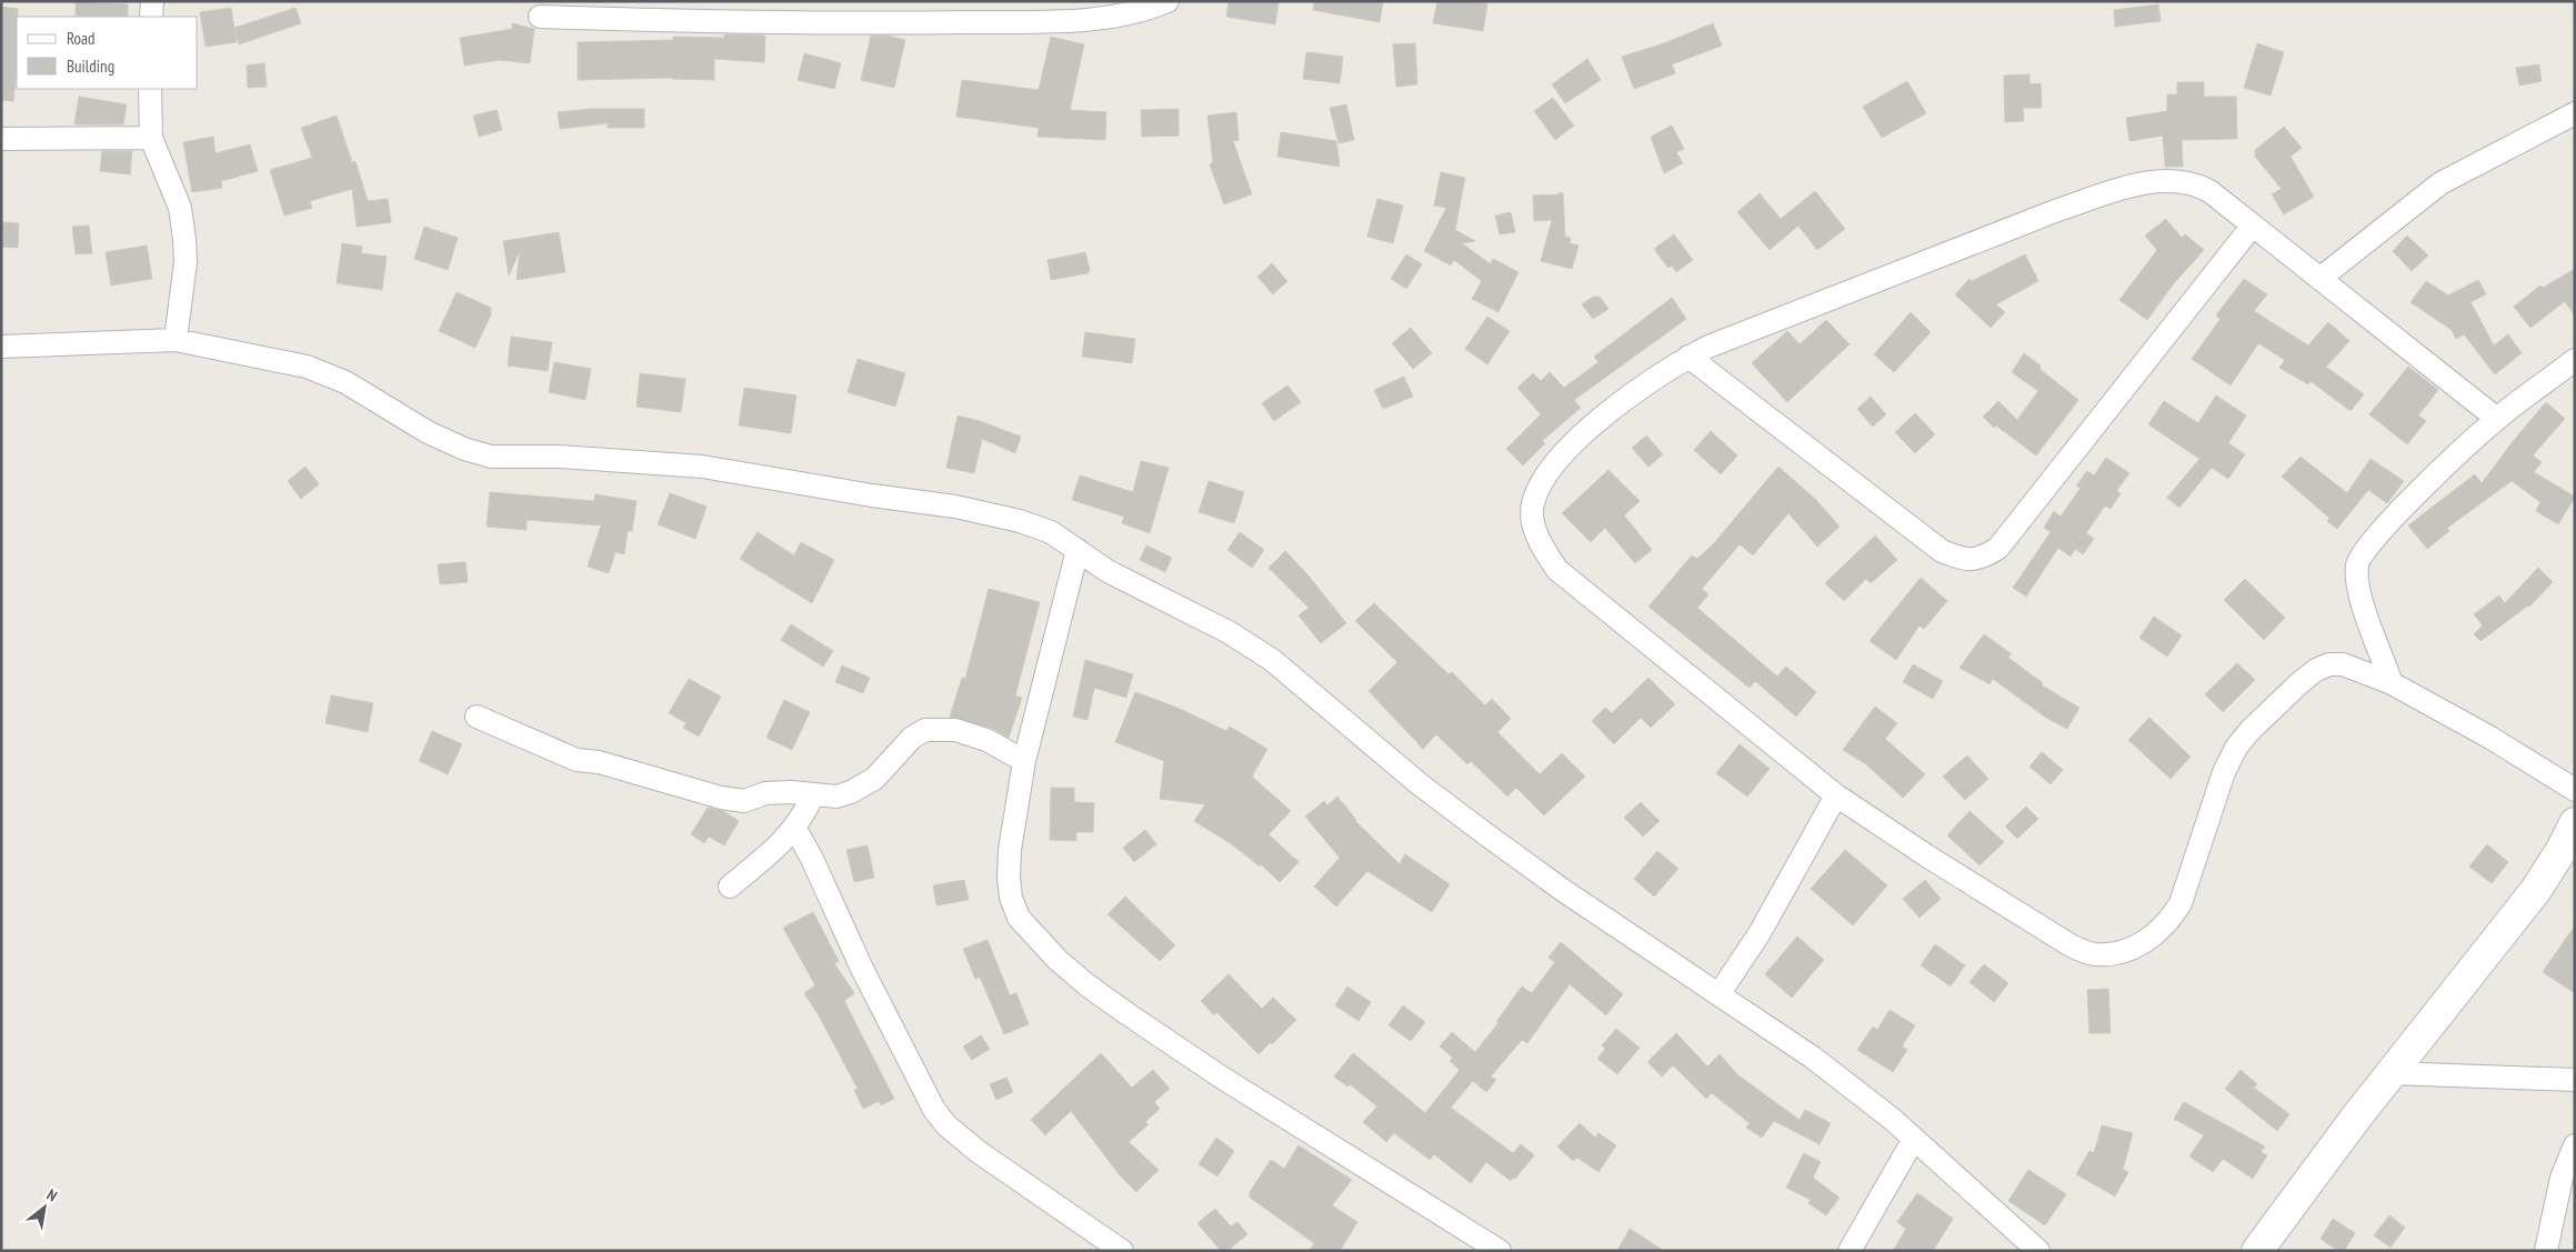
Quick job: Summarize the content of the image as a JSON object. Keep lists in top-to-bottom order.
{
  "legend": ["Road", "Building"],
  "north": "top right"
}
